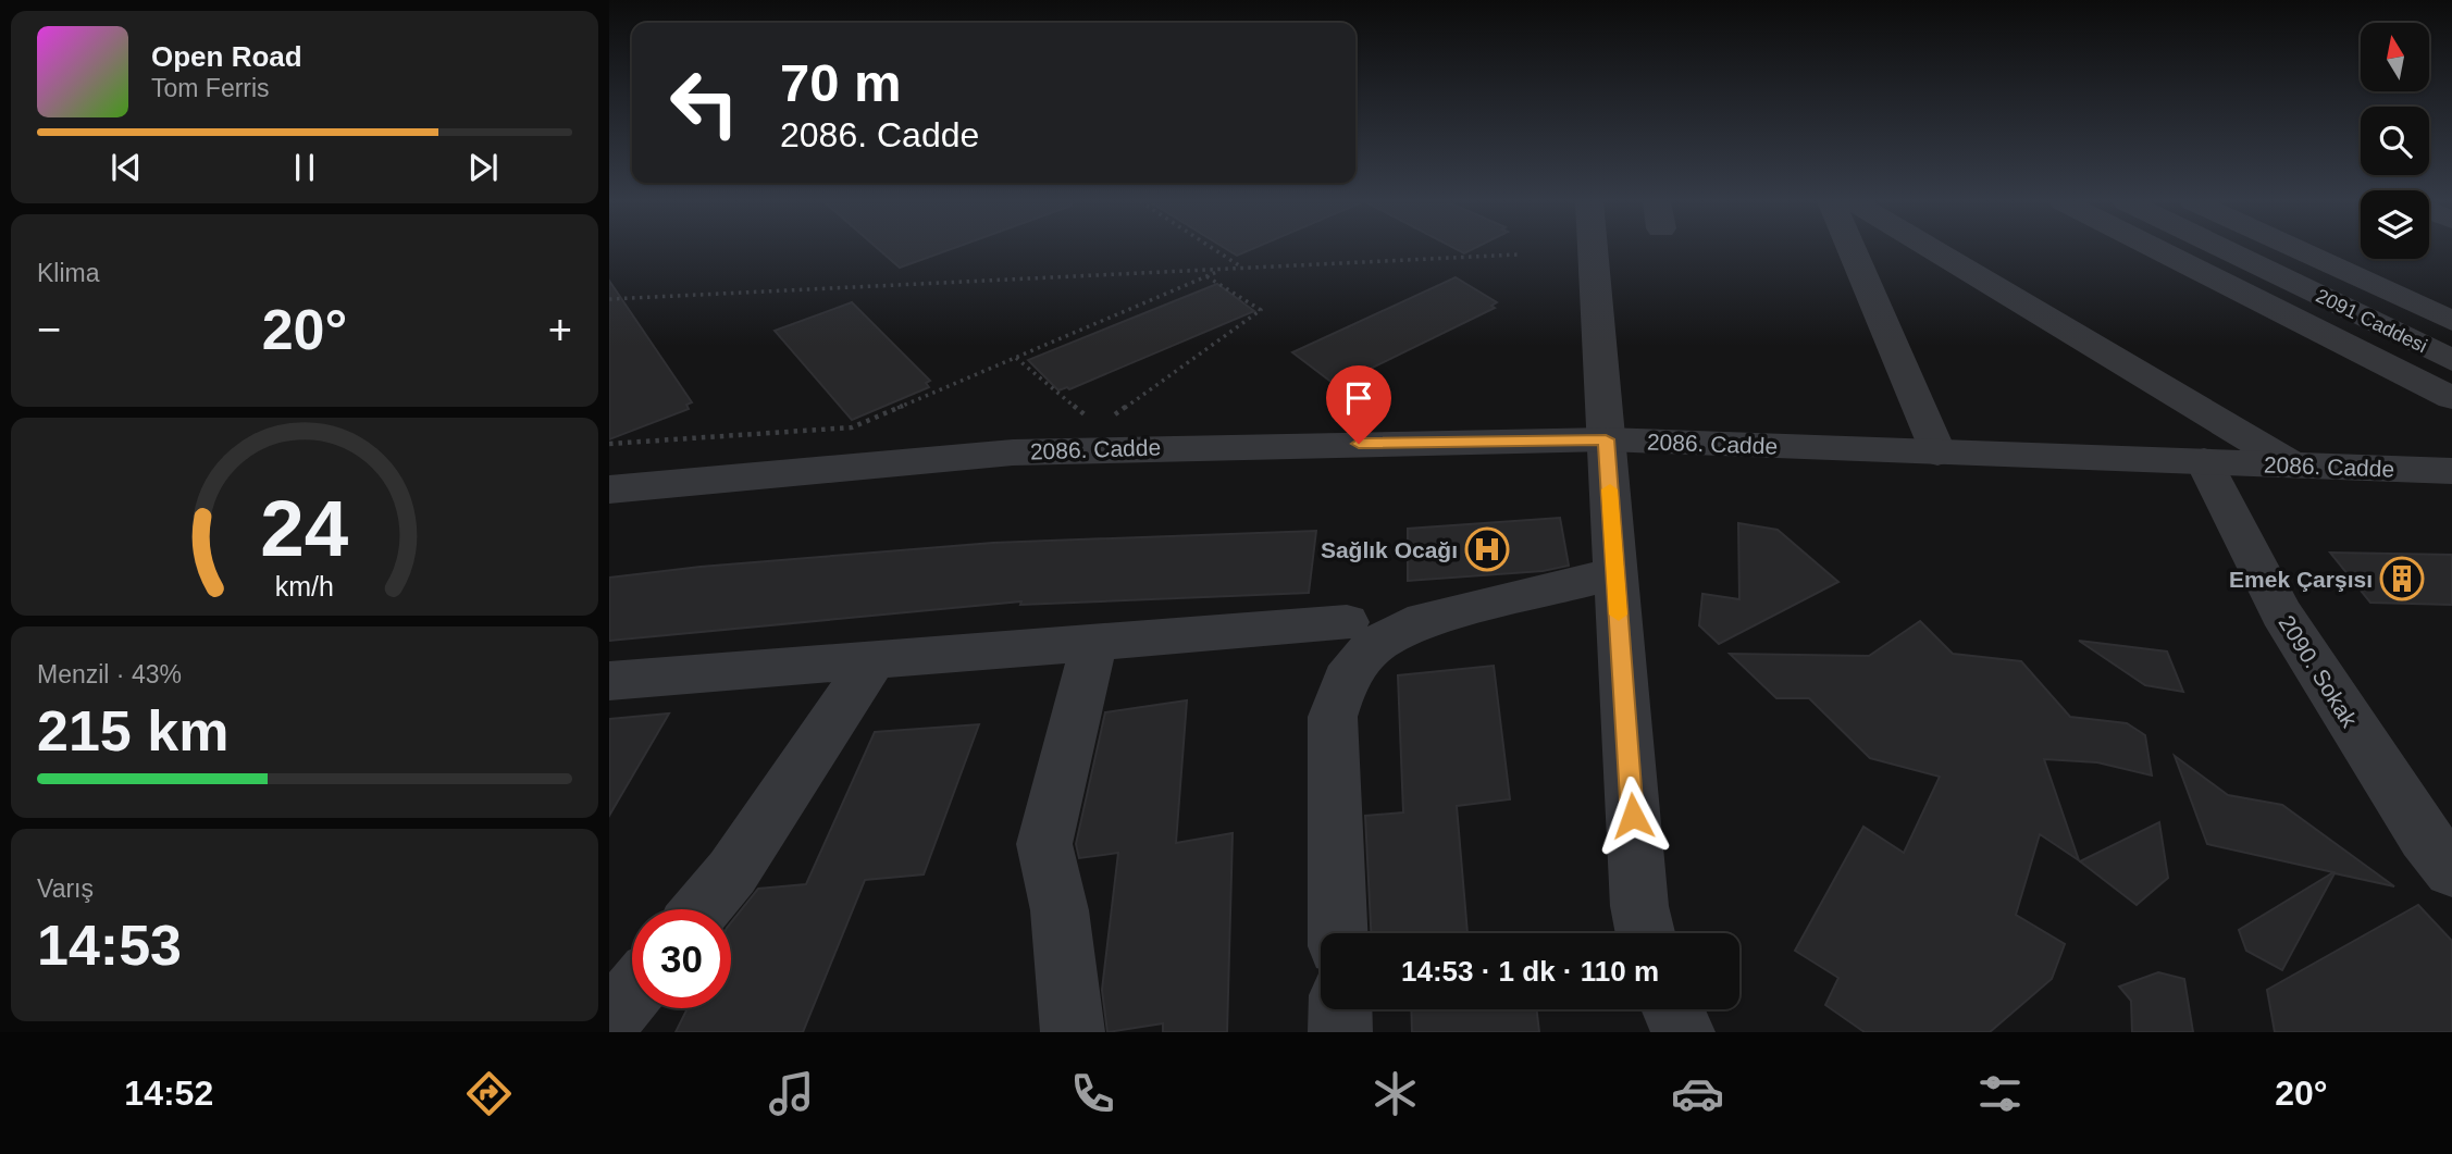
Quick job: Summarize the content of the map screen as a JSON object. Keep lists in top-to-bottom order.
{
  "streets": {
    "street": ["2091 Caddesi", "2086. Cadde", "2090. Sokak"]
  },
  "crossings": [
    ["2086. Cadde", "2090. Sokak"]
  ],
  "places": {
    "hospital": ["Sağlık Ocağı"],
    "building": ["Emek Çarşısı"]
  },
  "north": "top",
  "page": {
    "turn": ["70 m", "2086. Cadde"],
    "song": ["Open Road", "Tom Ferris"],
    "tile": [
      "Klima",
      ["Menzil · 43%", "215 km"],
      ["Varış", "14:53"]
    ],
    "heat": ["−", "20°", "+"],
    "limit": "30",
    "trip": "14:53 · 1 dk · 110 m",
    "tabs": ["14:52", "20°"],
    "gauge": ["24", "km/h"]
  }
}
